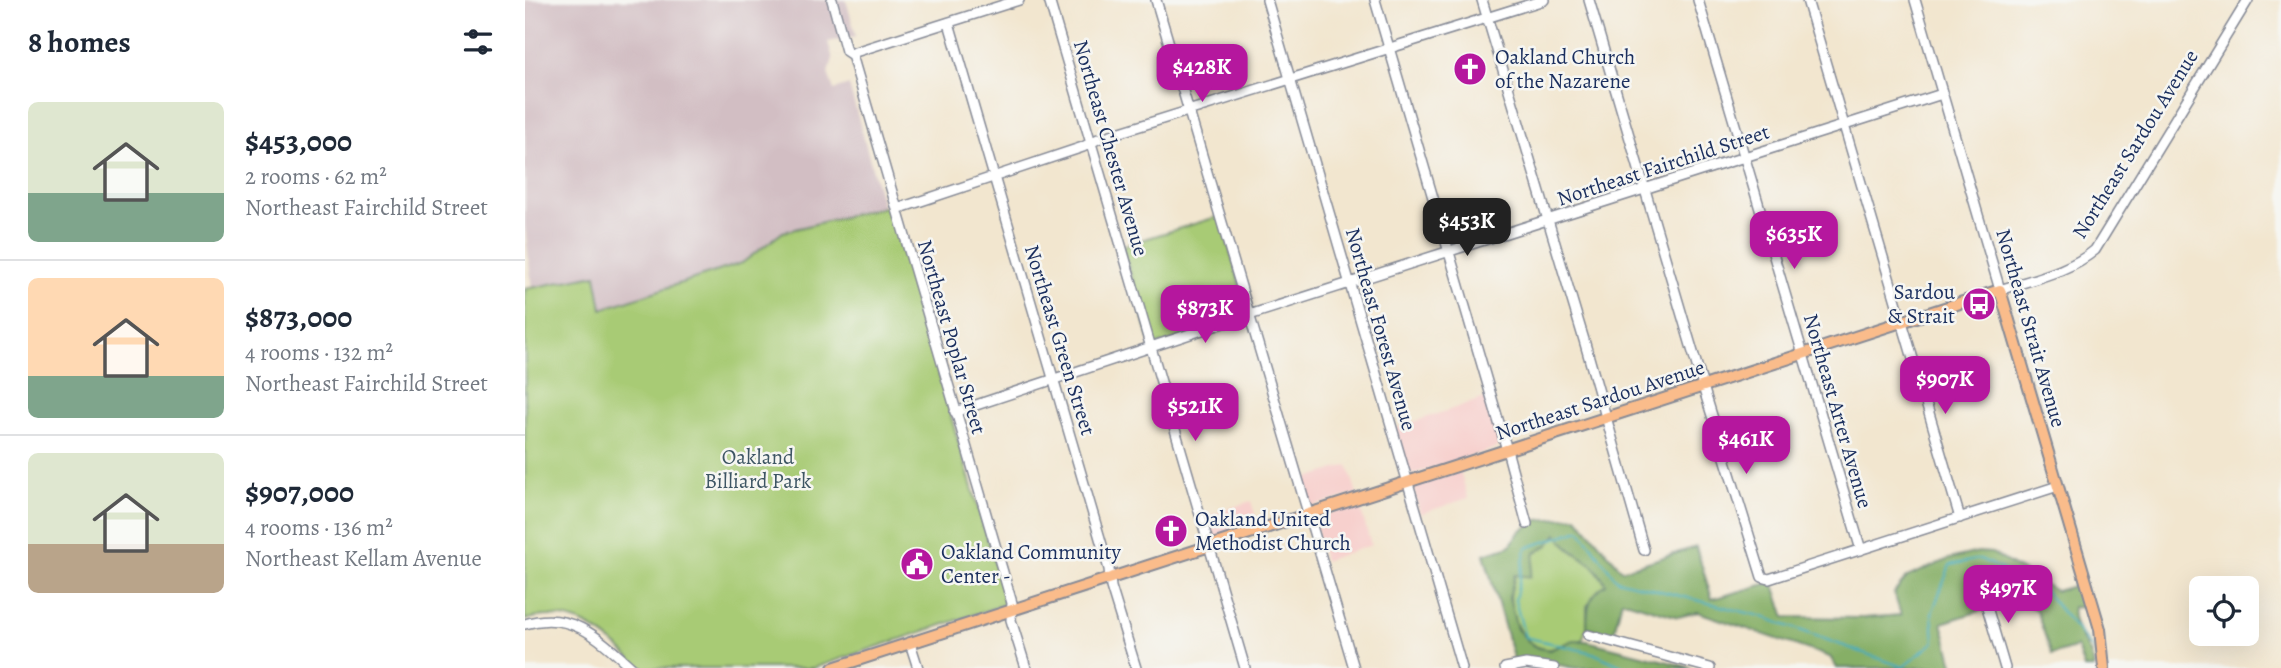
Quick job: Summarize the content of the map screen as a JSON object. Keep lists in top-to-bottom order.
{
  "streets": {
    "main road": ["Northeast Sardou Avenue", "Northeast Strait Avenue"],
    "street": [
      "Northeast Chester Avenue",
      "Northeast Fairchild Street",
      "Northeast Forest Avenue",
      "Northeast Poplar Street",
      "Northeast Green Street",
      "Northeast Arter Avenue"
    ]
  },
  "crossings": [
    ["Northeast Sardou Avenue", "Northeast Chester Avenue"],
    ["Northeast Sardou Avenue", "Northeast Strait Avenue"],
    ["Northeast Sardou Avenue", "Northeast Forest Avenue"],
    ["Northeast Sardou Avenue", "Northeast Poplar Street"],
    ["Northeast Sardou Avenue", "Northeast Green Street"],
    ["Northeast Sardou Avenue", "Northeast Arter Avenue"],
    ["Northeast Chester Avenue", "Northeast Fairchild Street"],
    ["Northeast Fairchild Street", "Northeast Strait Avenue"],
    ["Northeast Fairchild Street", "Northeast Forest Avenue"],
    ["Northeast Fairchild Street", "Northeast Poplar Street"],
    ["Northeast Fairchild Street", "Northeast Green Street"],
    ["Northeast Fairchild Street", "Northeast Arter Avenue"]
  ],
  "parks": ["Oakland Billiard Park"],
  "places": {
    "church": ["Oakland Church of the Nazarene", "Oakland United Methodist Church"],
    "bus stop": ["Sardou & Strait"],
    "public building": ["Oakland Community Center -"]
  },
  "page": {
    "heading": "8 homes",
    "price": [
      "$428K",
      "$453K",
      "$635K",
      "$873K",
      "$907K",
      "$521K",
      "$461K",
      "$497K"
    ],
    "list": [
      {
        "name": "$453,000",
        "note": "2 rooms · 62 m² · Northeast Fairchild Street"
      },
      {
        "name": "$873,000",
        "note": "4 rooms · 132 m² · Northeast Fairchild Street"
      },
      {
        "name": "$907,000",
        "note": "4 rooms · 136 m² · Northeast Kellam Avenue"
      }
    ]
  }
}
